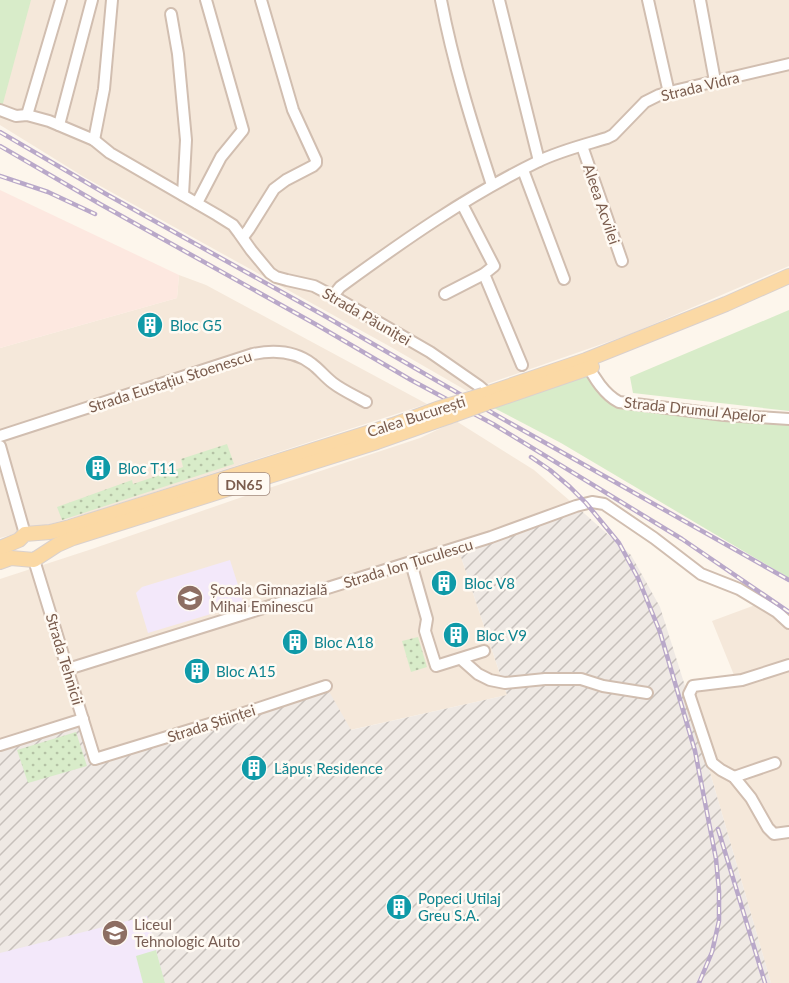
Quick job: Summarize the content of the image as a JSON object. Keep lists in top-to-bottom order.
{
  "streets": {
    "main road": ["Calea București", "DN65"],
    "street": [
      "Strada Vidra",
      "Aleea Acvilei",
      "Strada Păuniței",
      "Strada Eustațiu Stoenescu",
      "Strada Drumul Apelor",
      "Strada Ion Țuculescu",
      "Strada Tehnicii",
      "Strada Științei"
    ]
  },
  "crossings": [
    ["Strada Vidra", "Aleea Acvilei"],
    ["Strada Vidra", "Strada Păuniței"],
    ["Strada Păuniței", "Calea București"],
    ["Strada Drumul Apelor", "Calea București"],
    ["Calea București", "Strada Tehnicii"],
    ["Strada Ion Țuculescu", "Strada Tehnicii"],
    ["Strada Tehnicii", "Strada Științei"]
  ],
  "places": {
    "building": [
      "Bloc G5",
      "Bloc T11",
      "Bloc V8",
      "Bloc V9",
      "Bloc A18",
      "Bloc A15",
      "Lăpuș Residence",
      "Popeci Utilaj Greu S.A."
    ],
    "school or university": ["Școala Gimnazială Mihai Eminescu", "Liceul Tehnologic Auto"]
  }
}
